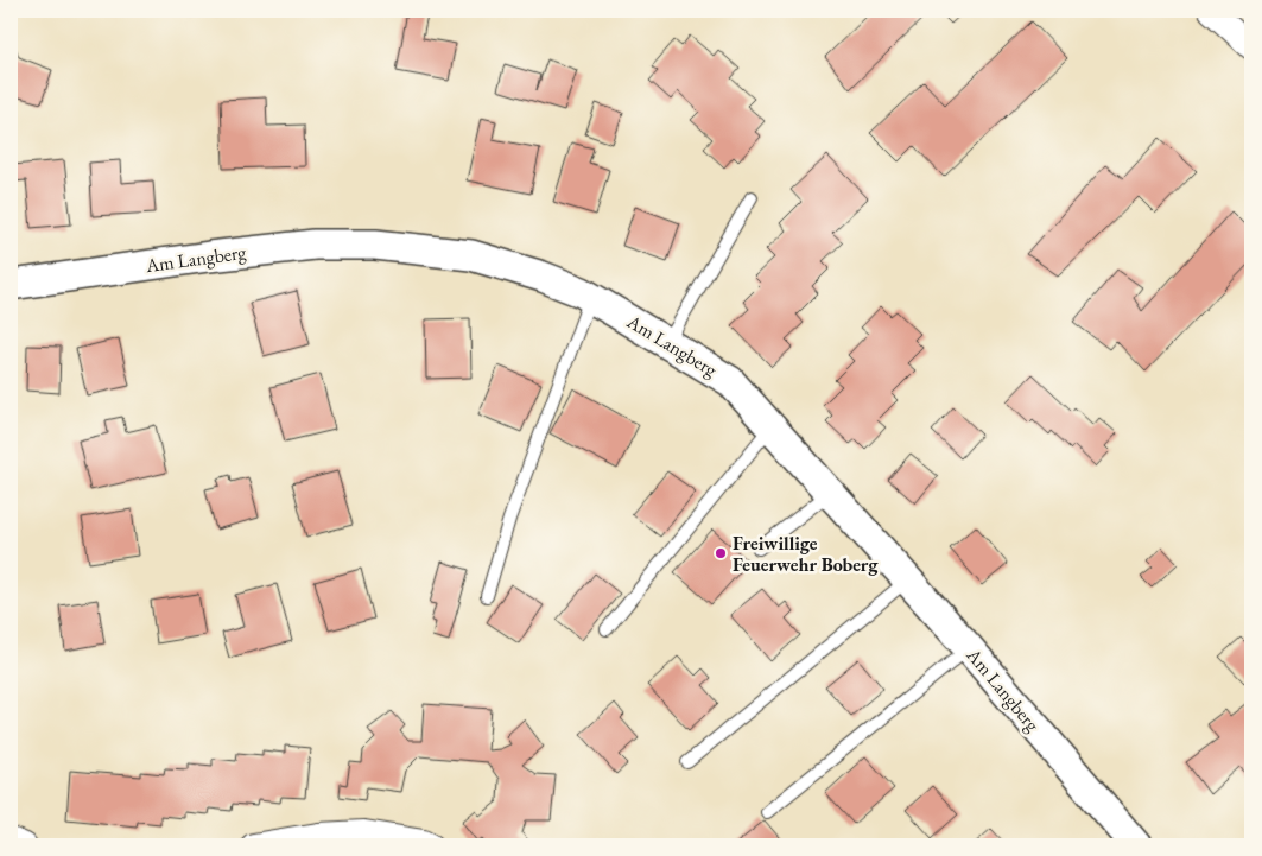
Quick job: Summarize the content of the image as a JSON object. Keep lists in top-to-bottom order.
{
  "streets": {
    "street": ["Am Langberg"]
  },
  "places": ["Freiwillige Feuerwehr Boberg"]
}
